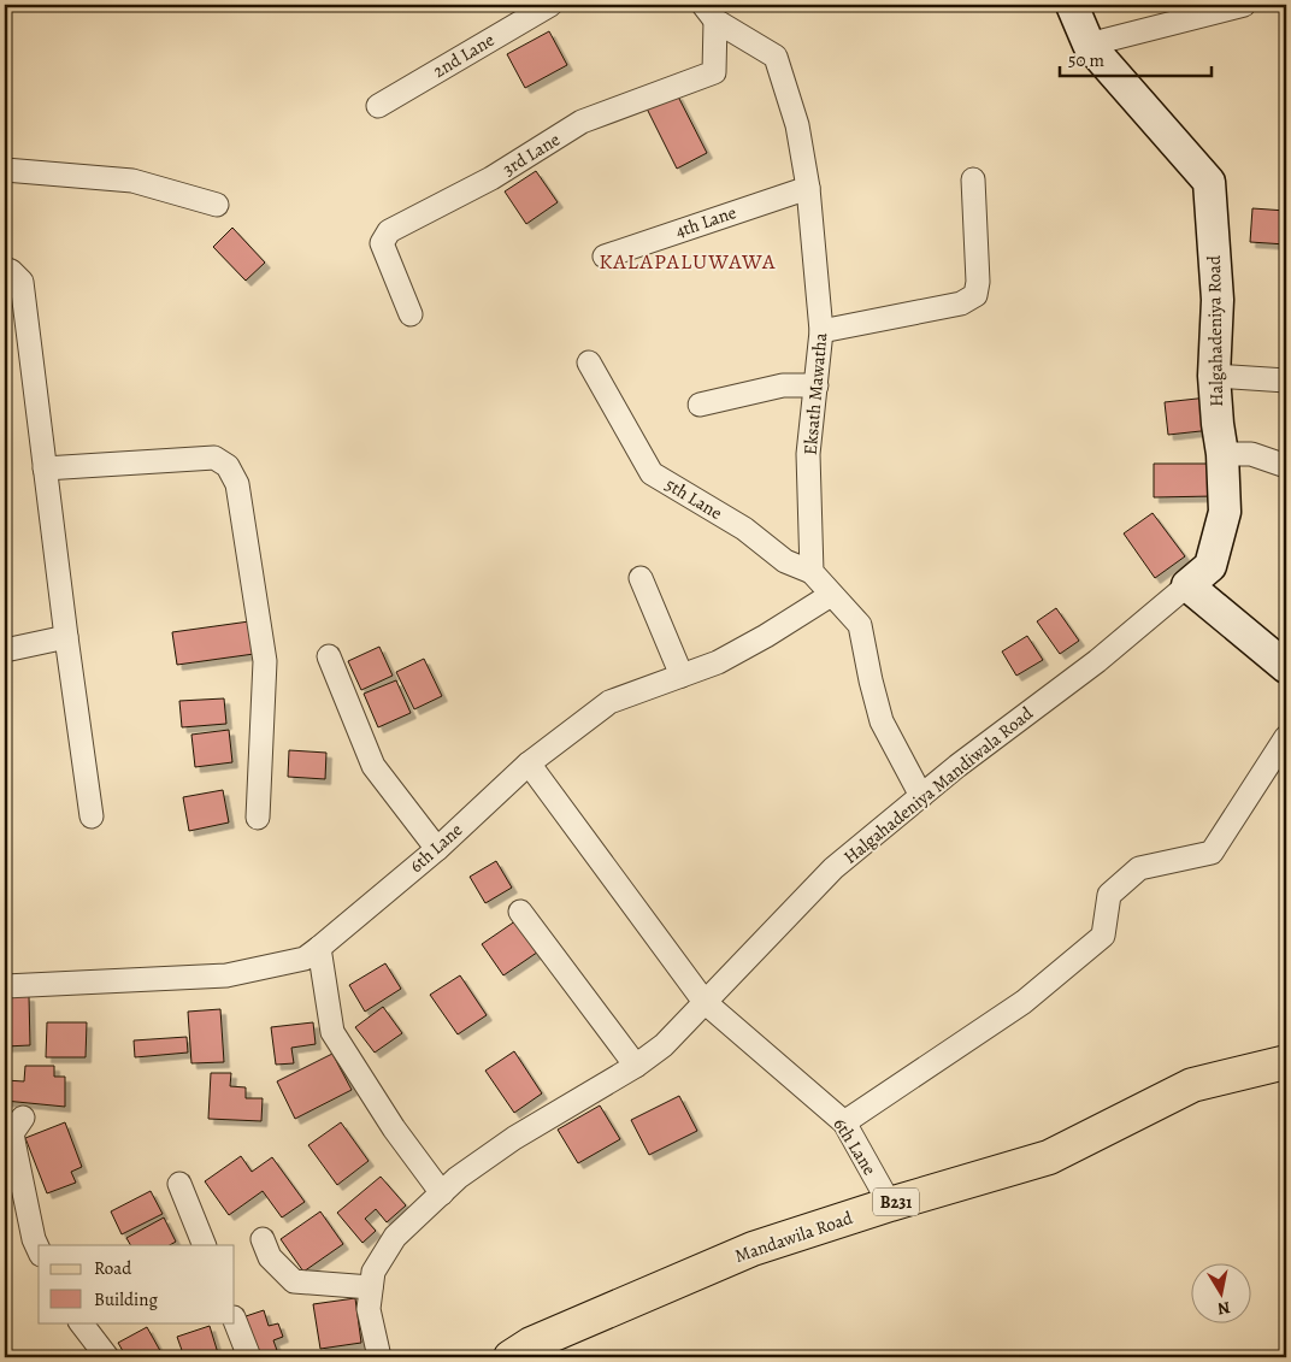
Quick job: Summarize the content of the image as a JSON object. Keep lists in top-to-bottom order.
{
  "streets": {
    "main road": ["B231", "Mandawila Road"],
    "street": [
      "2nd Lane",
      "3rd Lane",
      "4th Lane",
      "Halgahadeniya Road",
      "Eksath Mawatha",
      "5th Lane",
      "Halgahadeniya Mandiwala Road",
      "6th Lane"
    ]
  },
  "crossings": [
    ["3rd Lane", "Eksath Mawatha"],
    ["4th Lane", "Eksath Mawatha"],
    ["Halgahadeniya Road", "Halgahadeniya Mandiwala Road"],
    ["Eksath Mawatha", "5th Lane"],
    ["Halgahadeniya Mandiwala Road", "6th Lane"],
    ["6th Lane", "Mandawila Road"]
  ],
  "districts": ["KALAPALUWAWA"],
  "legend": ["Road", "Building"],
  "scale_bar": "50 m",
  "north": "bottom"
}
